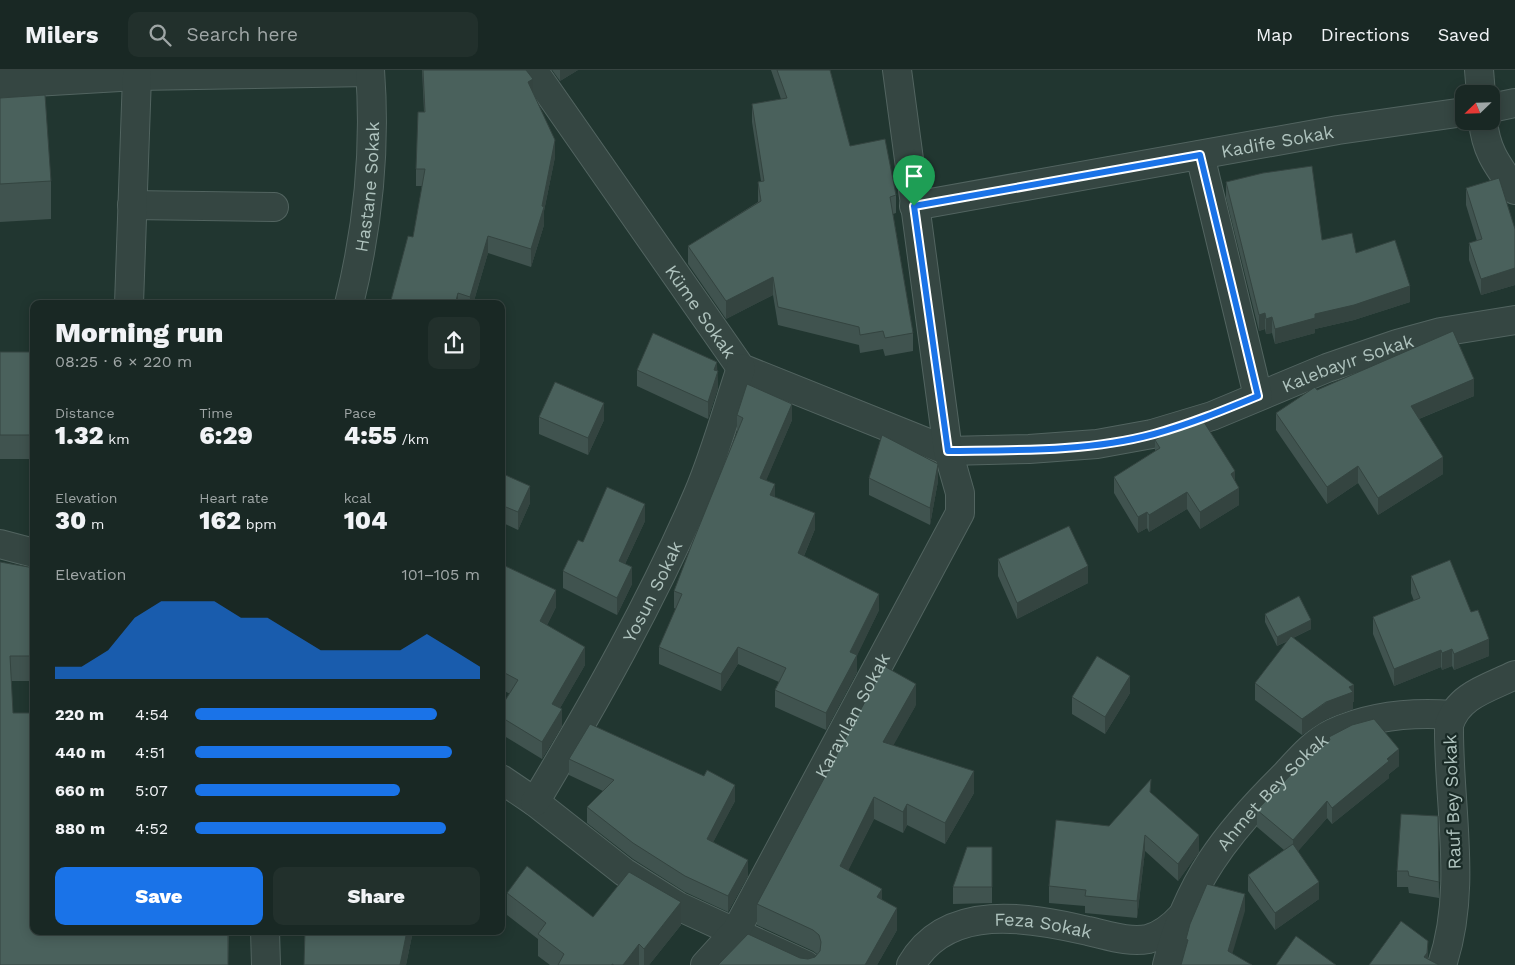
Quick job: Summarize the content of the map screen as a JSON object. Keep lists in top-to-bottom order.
{
  "streets": {
    "street": [
      "Kadife Sokak",
      "Hastane Sokak",
      "Küme Sokak",
      "Kalebayır Sokak",
      "Yosun Sokak",
      "Karayılan Sokak",
      "Ahmet Bey Sokak",
      "Rauf Bey Sokak",
      "Feza Sokak"
    ]
  },
  "crossings": [
    ["Kadife Sokak", "Karayılan Sokak"],
    ["Küme Sokak", "Kalebayır Sokak"],
    ["Küme Sokak", "Yosun Sokak"],
    ["Küme Sokak", "Karayılan Sokak"],
    ["Kalebayır Sokak", "Karayılan Sokak"],
    ["Ahmet Bey Sokak", "Rauf Bey Sokak"],
    ["Ahmet Bey Sokak", "Feza Sokak"]
  ],
  "north": "bottom left",
  "page": {
    "header": "Milers",
    "search": "Search here",
    "nav": ["Map", "Directions", "Saved"],
    "heading": ["Morning run", "08:25 · 6 × 220 m"],
    "stats": [
      ["Distance", "1.32 km"],
      ["Time", "6:29"],
      ["Pace", "4:55 /km"],
      ["Elevation", "30 m"],
      ["Heart rate", "162 bpm"],
      ["kcal", "104"]
    ],
    "chart": ["Elevation", "101–105 m"],
    "list": [
      {
        "name": "220 m",
        "note": "4:54"
      },
      {
        "name": "440 m",
        "note": "4:51"
      },
      {
        "name": "660 m",
        "note": "5:07"
      },
      {
        "name": "880 m",
        "note": "4:52"
      }
    ],
    "buttons": ["Save", "Share"]
  }
}
